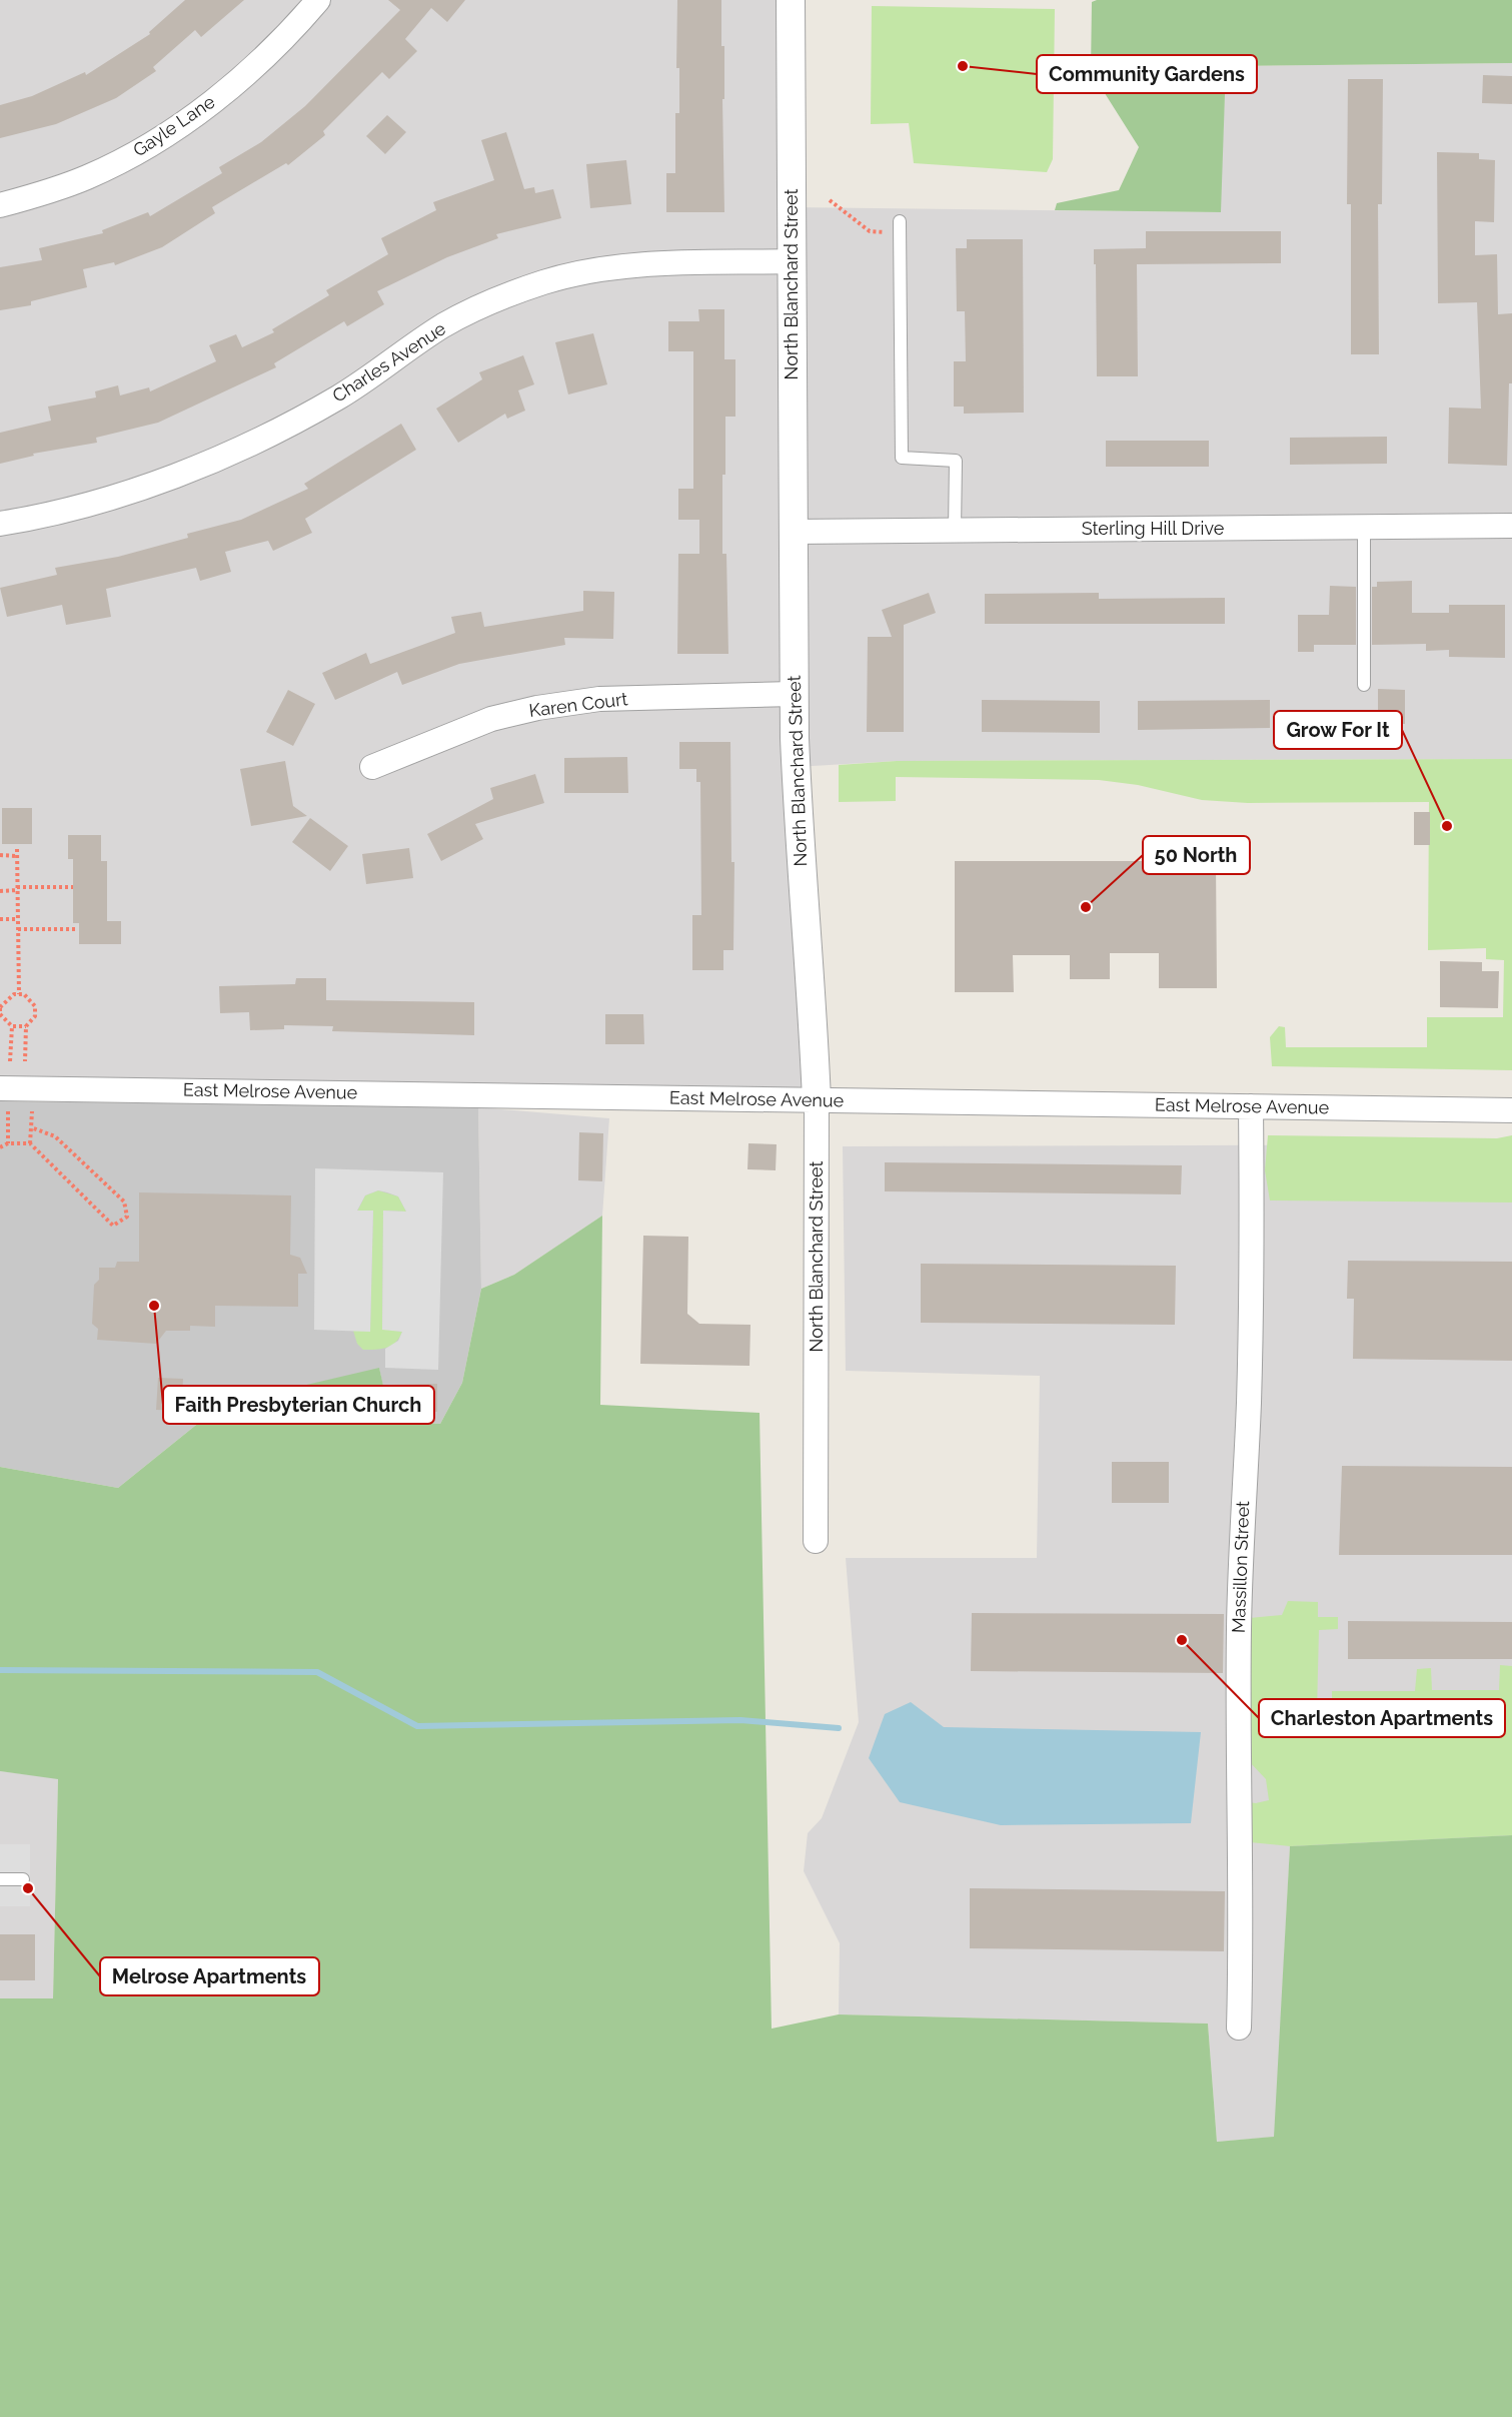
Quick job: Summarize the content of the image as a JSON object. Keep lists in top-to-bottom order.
{
  "streets": {
    "street": [
      "Gayle Lane",
      "North Blanchard Street",
      "Charles Avenue",
      "Sterling Hill Drive",
      "Karen Court",
      "East Melrose Avenue",
      "Massillon Street"
    ]
  },
  "crossings": [
    ["North Blanchard Street", "Charles Avenue"],
    ["North Blanchard Street", "Sterling Hill Drive"],
    ["North Blanchard Street", "Karen Court"],
    ["North Blanchard Street", "East Melrose Avenue"],
    ["East Melrose Avenue", "Massillon Street"]
  ],
  "places": [
    "Community Gardens",
    "Grow For It",
    "50 North",
    "Faith Presbyterian Church",
    "Charleston Apartments",
    "Melrose Apartments"
  ]
}
